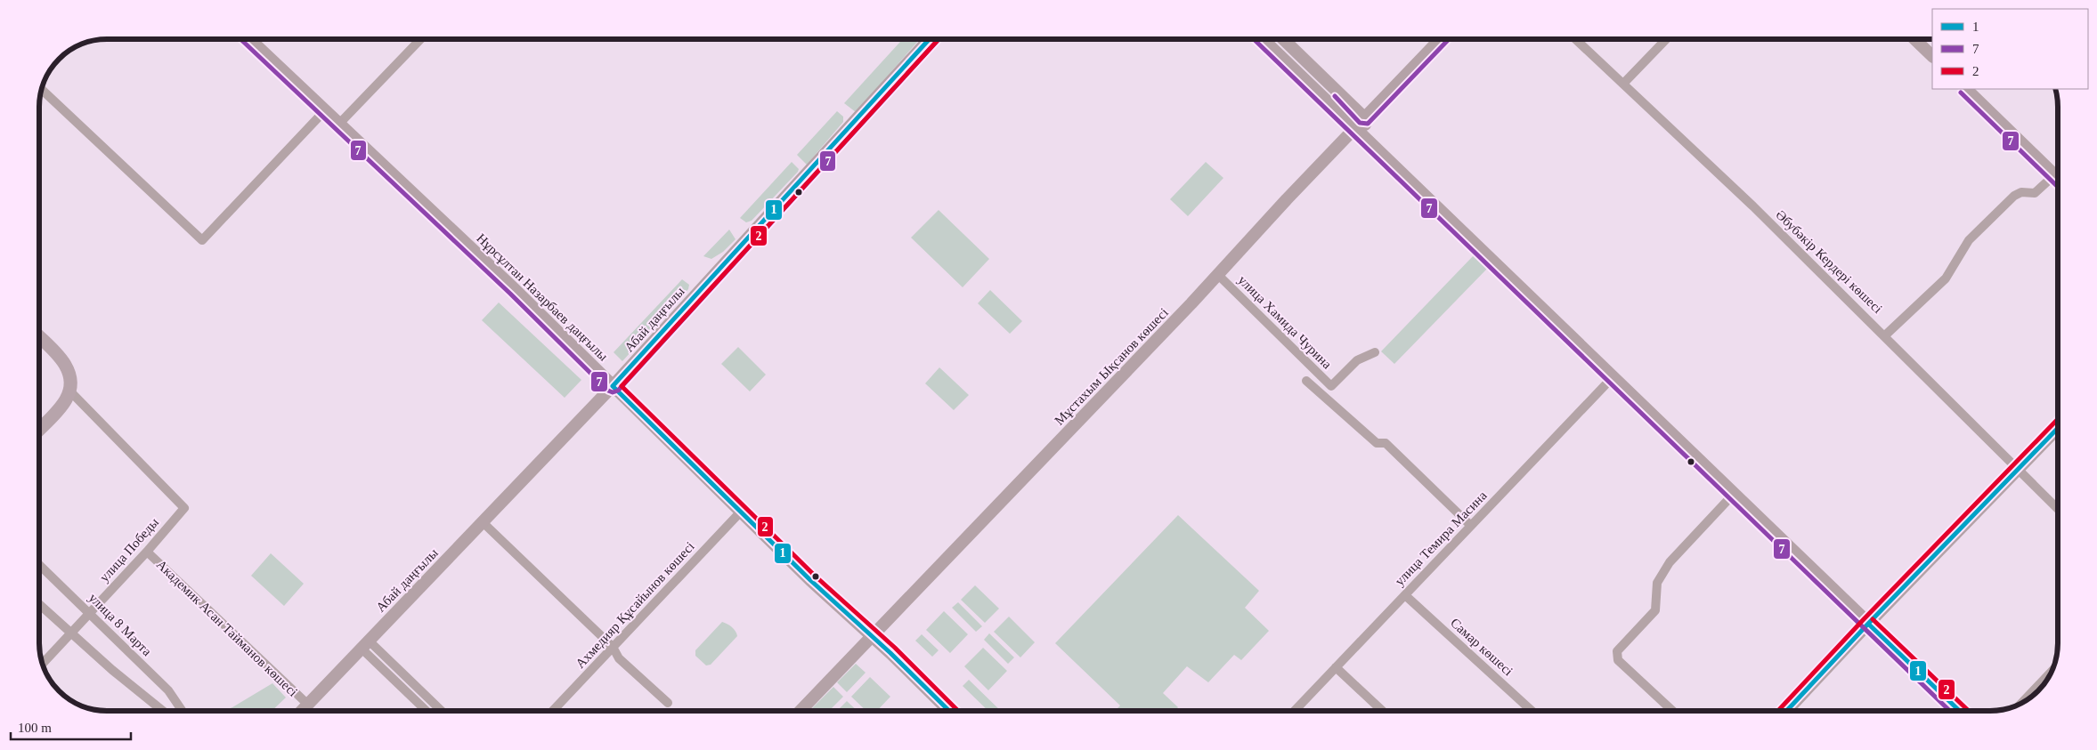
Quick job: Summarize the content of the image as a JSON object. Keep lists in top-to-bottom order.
{
  "streets": {
    "street": [
      "Әбубәкір Кердері көшесі",
      "Нұрсұлтан Назарбаев даңғылы",
      "Абай даңғылы",
      "улица Хамида Чурина",
      "Мұстахым Ықсанов көшесі",
      "улица Темира Масина",
      "улица Победы",
      "Ахмедияр Құсайынов көшесі",
      "улица 8 Марта",
      "Академик Асан Тайманов көшесі",
      "Самар көшесі"
    ]
  },
  "crossings": [
    ["Нұрсұлтан Назарбаев даңғылы", "Абай даңғылы"],
    ["Нұрсұлтан Назарбаев даңғылы", "Мұстахым Ықсанов көшесі"],
    ["Нұрсұлтан Назарбаев даңғылы", "Ахмедияр Құсайынов көшесі"],
    ["Абай даңғылы", "Академик Асан Тайманов көшесі"],
    ["улица Хамида Чурина", "Мұстахым Ықсанов көшесі"],
    ["улица Хамида Чурина", "улица Темира Масина"],
    ["улица Темира Масина", "Самар көшесі"],
    ["улица Победы", "улица 8 Марта"],
    ["улица Победы", "Академик Асан Тайманов көшесі"]
  ],
  "lines": ["transit line 1", "transit line 7", "transit line 2"],
  "legend": ["1", "7", "2"],
  "scale_bar": "100 m"
}
